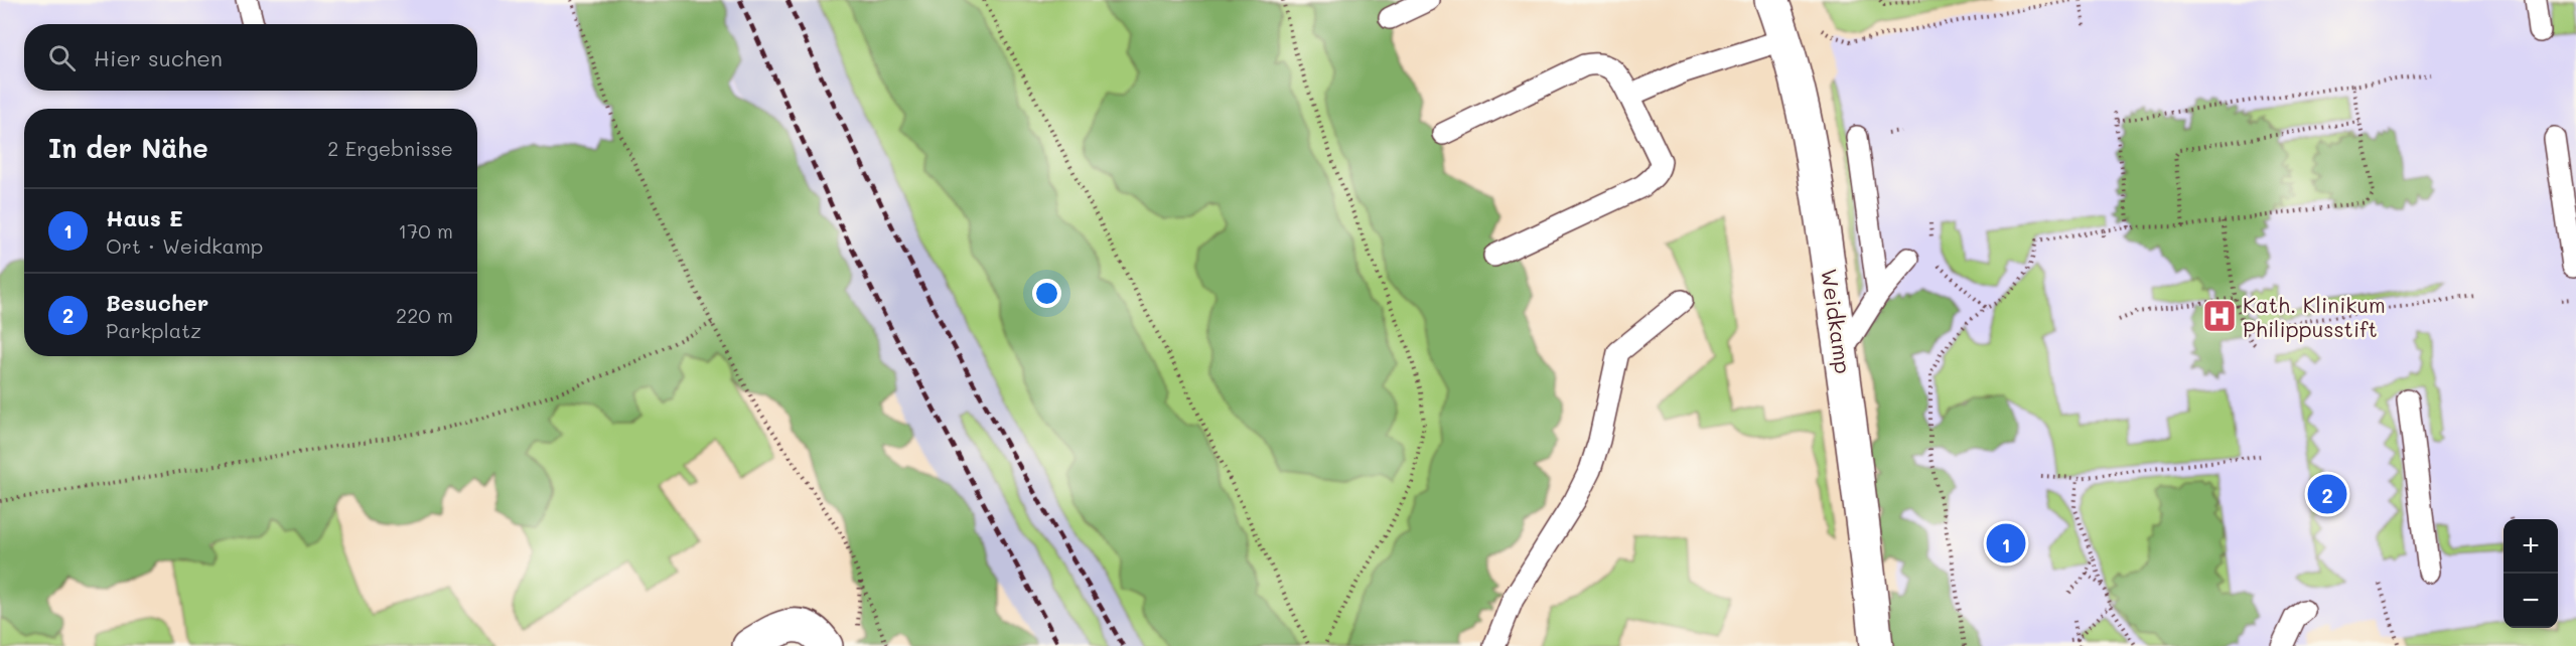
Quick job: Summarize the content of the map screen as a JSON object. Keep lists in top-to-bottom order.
{
  "streets": {
    "street": ["Weidkamp"]
  },
  "places": {
    "hospital": ["Kath. Klinikum Philippusstift"]
  },
  "page": {
    "search": "Hier suchen",
    "heading": ["In der Nähe", "2 Ergebnisse"],
    "list": [
      {
        "mark": "1",
        "name": "Haus E",
        "note": "Ort · Weidkamp",
        "value": "170 m"
      },
      {
        "mark": "2",
        "name": "Besucher",
        "note": "Parkplatz",
        "value": "220 m"
      }
    ],
    "pins": ["2", "1"],
    "map_buttons": ["+", "−"]
  }
}
